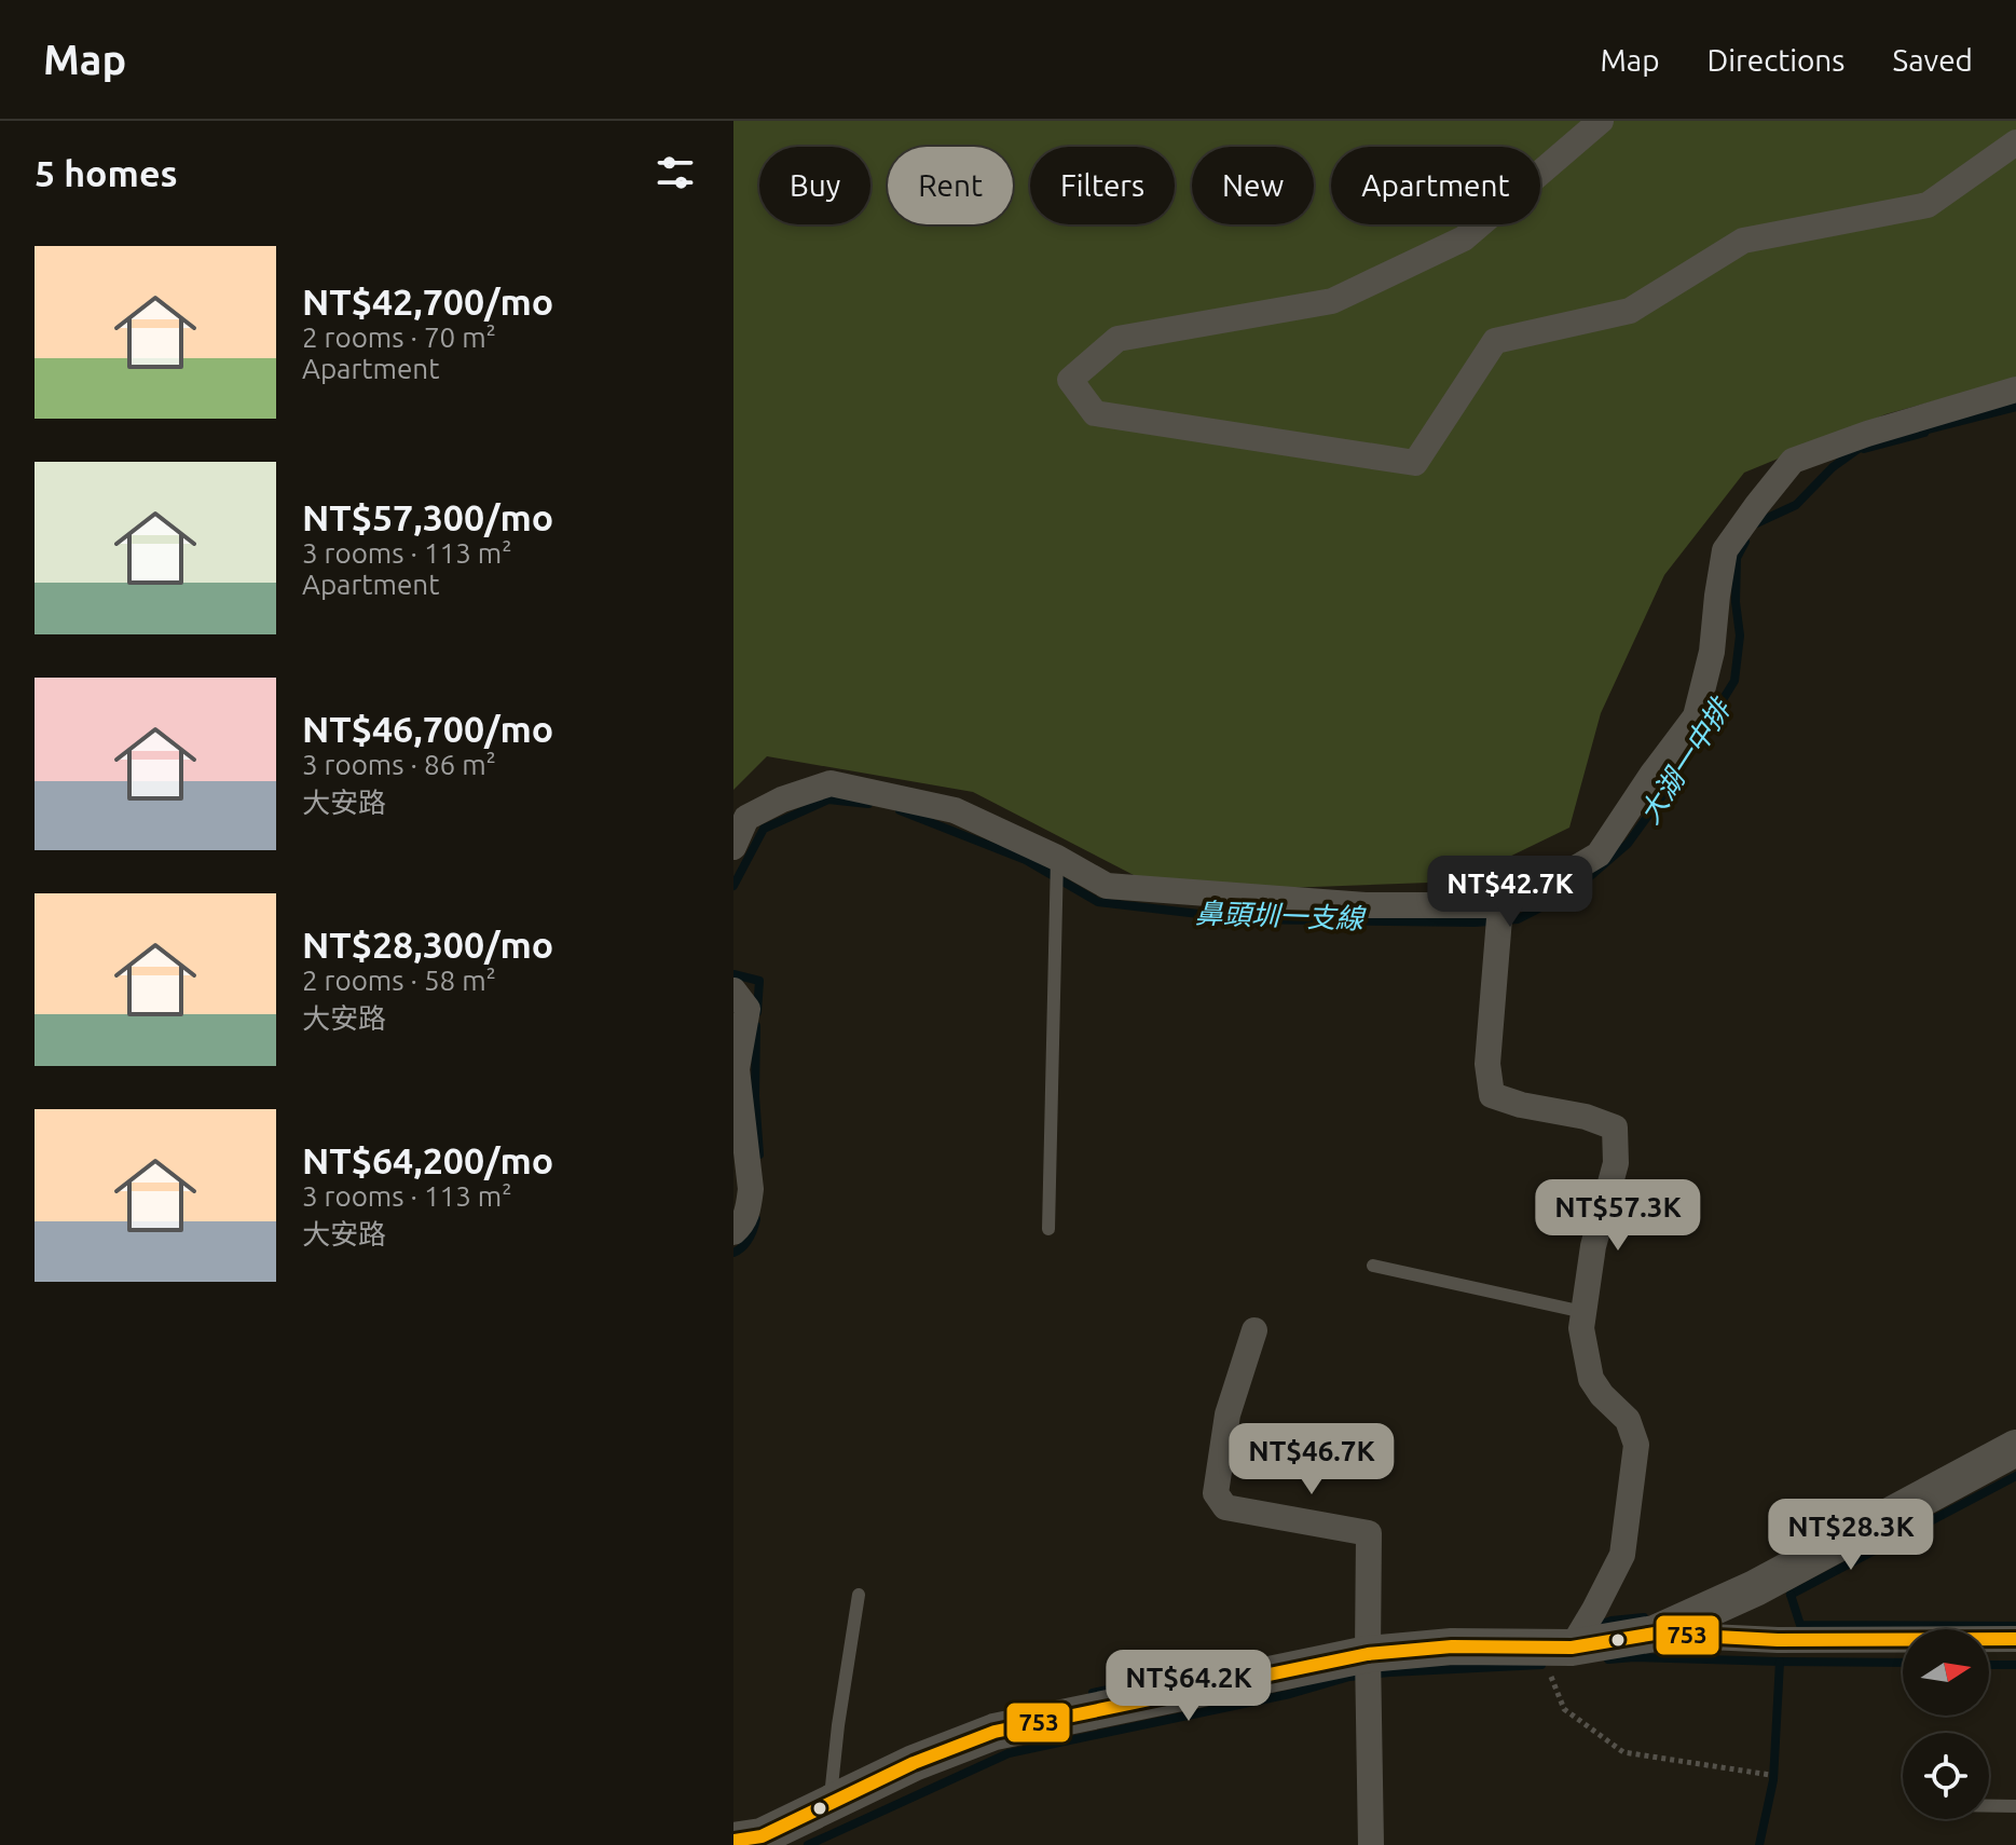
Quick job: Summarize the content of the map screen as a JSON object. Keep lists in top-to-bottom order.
{
  "water": ["大湖一中排", "鼻頭圳一支線"],
  "lines": ["transit line 753"],
  "north": "right",
  "page": {
    "header": "Map",
    "nav": ["Map", "Directions", "Saved"],
    "heading": "5 homes",
    "chip": [
      "Buy",
      "Rent",
      "Filters",
      "New",
      "Apartment"
    ],
    "list": [
      {
        "name": "NT$42,700/mo",
        "note": "2 rooms · 70 m² · Apartment"
      },
      {
        "name": "NT$57,300/mo",
        "note": "3 rooms · 113 m² · Apartment"
      },
      {
        "name": "NT$46,700/mo",
        "note": "3 rooms · 86 m² · 大安路"
      },
      {
        "name": "NT$28,300/mo",
        "note": "2 rooms · 58 m² · 大安路"
      },
      {
        "name": "NT$64,200/mo",
        "note": "3 rooms · 113 m² · 大安路"
      }
    ],
    "price": [
      "NT$42.7K",
      "NT$57.3K",
      "NT$46.7K",
      "NT$28.3K",
      "NT$64.2K"
    ]
  }
}
